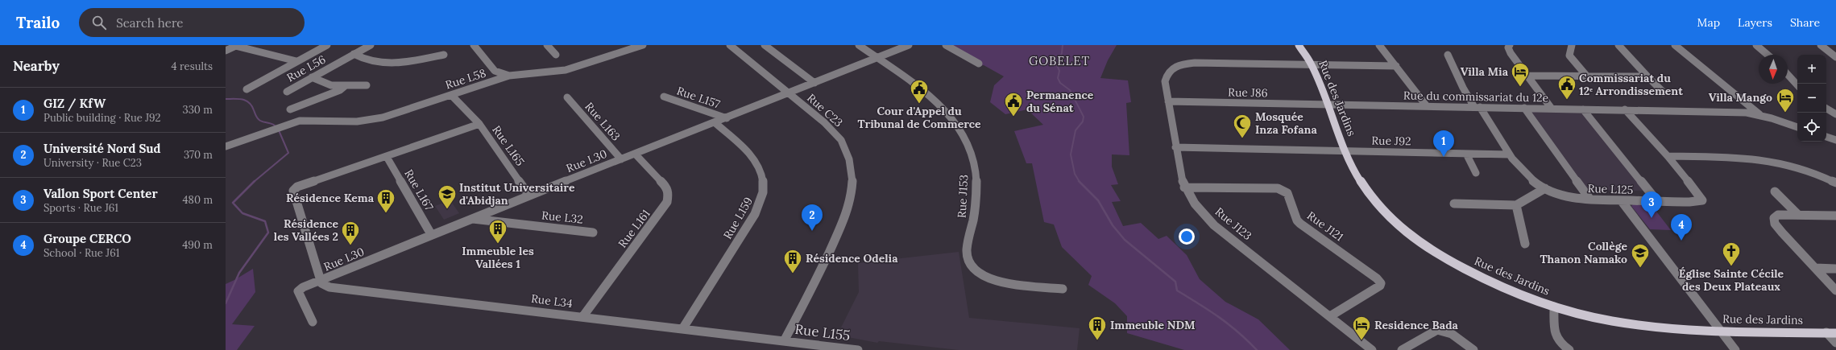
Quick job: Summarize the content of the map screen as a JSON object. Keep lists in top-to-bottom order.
{
  "streets": {
    "main road": ["Rue des Jardins"],
    "street": [
      "Rue L56",
      "Rue L58",
      "Rue J86",
      "Rue du commissariat du 12e",
      "Rue L157",
      "Rue C23",
      "Rue L163",
      "Rue J92",
      "Rue L165",
      "Rue L30",
      "Rue L125",
      "Rue L167",
      "Rue J153",
      "Rue L32",
      "Rue L159",
      "Rue J123",
      "Rue J121",
      "Rue L161",
      "Rue L34",
      "Rue L155"
    ]
  },
  "crossings": [
    ["Rue L58", "Rue L165"],
    ["Rue J86", "Rue du commissariat du 12e"],
    ["Rue J86", "Rue des Jardins"],
    ["Rue J86", "Rue J123"],
    ["Rue du commissariat du 12e", "Rue des Jardins"],
    ["Rue du commissariat du 12e", "Rue L125"],
    ["Rue L157", "Rue L30"],
    ["Rue des Jardins", "Rue J92"],
    ["Rue des Jardins", "Rue J123"],
    ["Rue C23", "Rue L30"],
    ["Rue C23", "Rue L34"],
    ["Rue C23", "Rue L155"],
    ["Rue L163", "Rue L30"],
    ["Rue J92", "Rue L125"],
    ["Rue J92", "Rue J123"],
    ["Rue L165", "Rue L30"],
    ["Rue L30", "Rue L167"],
    ["Rue L30", "Rue J153"],
    ["Rue L30", "Rue L32"],
    ["Rue L30", "Rue L159"],
    ["Rue L30", "Rue L161"],
    ["Rue L30", "Rue L34"],
    ["Rue L159", "Rue L34"],
    ["Rue J123", "Rue J121"],
    ["Rue L161", "Rue L34"],
    ["Rue L34", "Rue L155"]
  ],
  "districts": ["GOBELET"],
  "places": {
    "hotel": ["Villa Mia", "Villa Mango", "Residence Bada"],
    "public building": ["Commissariat du 12ᵉ Arrondissement", "Cour d'Appel du Tribunal de Commerce", "Permanence du Sénat"],
    "mosque": ["Mosquée Inza Fofana"],
    "school or university": ["Institut Universitaire d'Abidjan", "Collège Thanon Namako"],
    "building": [
      "Résidence Kema",
      "Immeuble les Vallées 1",
      "Résidence les Vallées 2",
      "Résidence Odelia",
      "Immeuble NDM"
    ],
    "church": ["Église Sainte Cécile des Deux Plateaux"]
  },
  "north": "bottom",
  "page": {
    "header": "Trailo",
    "search": "Search here",
    "nav": ["Map", "Layers", "Share"],
    "heading": ["Nearby", "4 results"],
    "map_buttons": ["+", "−"],
    "list": [
      {
        "mark": "1",
        "name": "GIZ / KfW",
        "note": "Public building · Rue J92",
        "value": "330 m"
      },
      {
        "mark": "2",
        "name": "Université Nord Sud",
        "note": "University · Rue C23",
        "value": "370 m"
      },
      {
        "mark": "3",
        "name": "Vallon Sport Center",
        "note": "Sports · Rue J61",
        "value": "480 m"
      },
      {
        "mark": "4",
        "name": "Groupe CERCO",
        "note": "School · Rue J61",
        "value": "490 m"
      }
    ],
    "pins": [
      "1",
      "3",
      "2",
      "4"
    ]
  }
}
